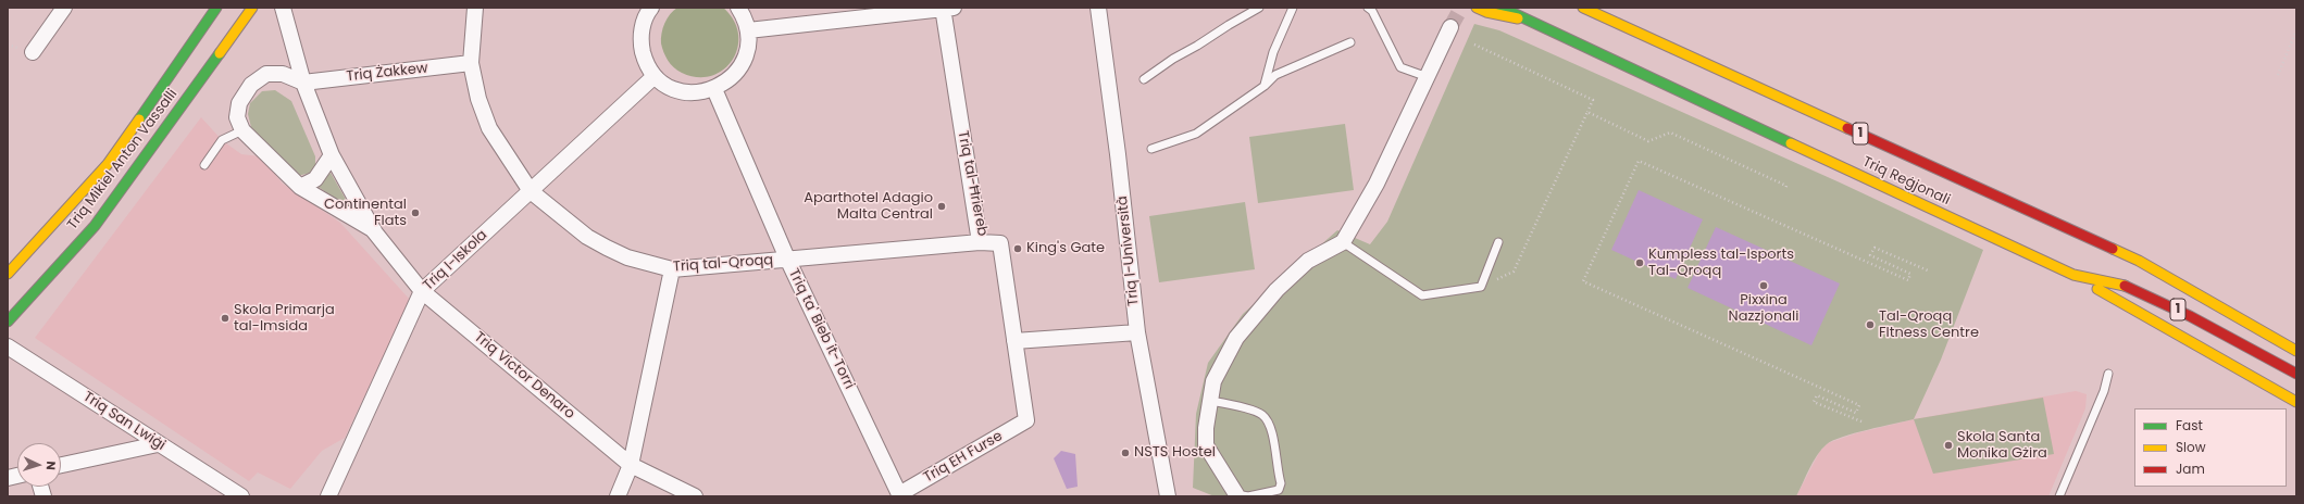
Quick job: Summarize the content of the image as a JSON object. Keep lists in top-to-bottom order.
{
  "streets": {
    "highway": ["1", "Triq Mikiel Anton Vassalli", "Triq Reġjonali"],
    "street": [
      "Triq Żakkew",
      "Triq tal-Ħriereb",
      "Triq l-Università",
      "Triq l-Iskola",
      "Triq tal-Qroqq",
      "Triq ta' Bieb it-Torri",
      "Triq Victor Denaro",
      "Triq San Lwiġi",
      "Triq EH Furse"
    ]
  },
  "crossings": [
    ["Triq Żakkew", "Triq tal-Qroqq"],
    ["Triq Żakkew", "Triq Victor Denaro"],
    ["Triq tal-Ħriereb", "Triq tal-Qroqq"],
    ["Triq tal-Ħriereb", "Triq EH Furse"],
    ["Triq l-Iskola", "Triq tal-Qroqq"],
    ["Triq l-Iskola", "Triq Victor Denaro"],
    ["Triq tal-Qroqq", "Triq ta' Bieb it-Torri"],
    ["Triq ta' Bieb it-Torri", "Triq EH Furse"]
  ],
  "places": [
    "Aparthotel Adagio Malta Central",
    "Continental Flats",
    "King's Gate",
    "Kumpless tal-Isports Tal-Qroqq",
    "Pixxina Nazzjonali",
    "Skola Primarja tal-Imsida",
    "Tal-Qroqq FItness Centre",
    "Skola Santa Monika Gżira",
    "NSTS Hostel"
  ],
  "legend": ["Fast", "Slow", "Jam"],
  "north": "right"
}
